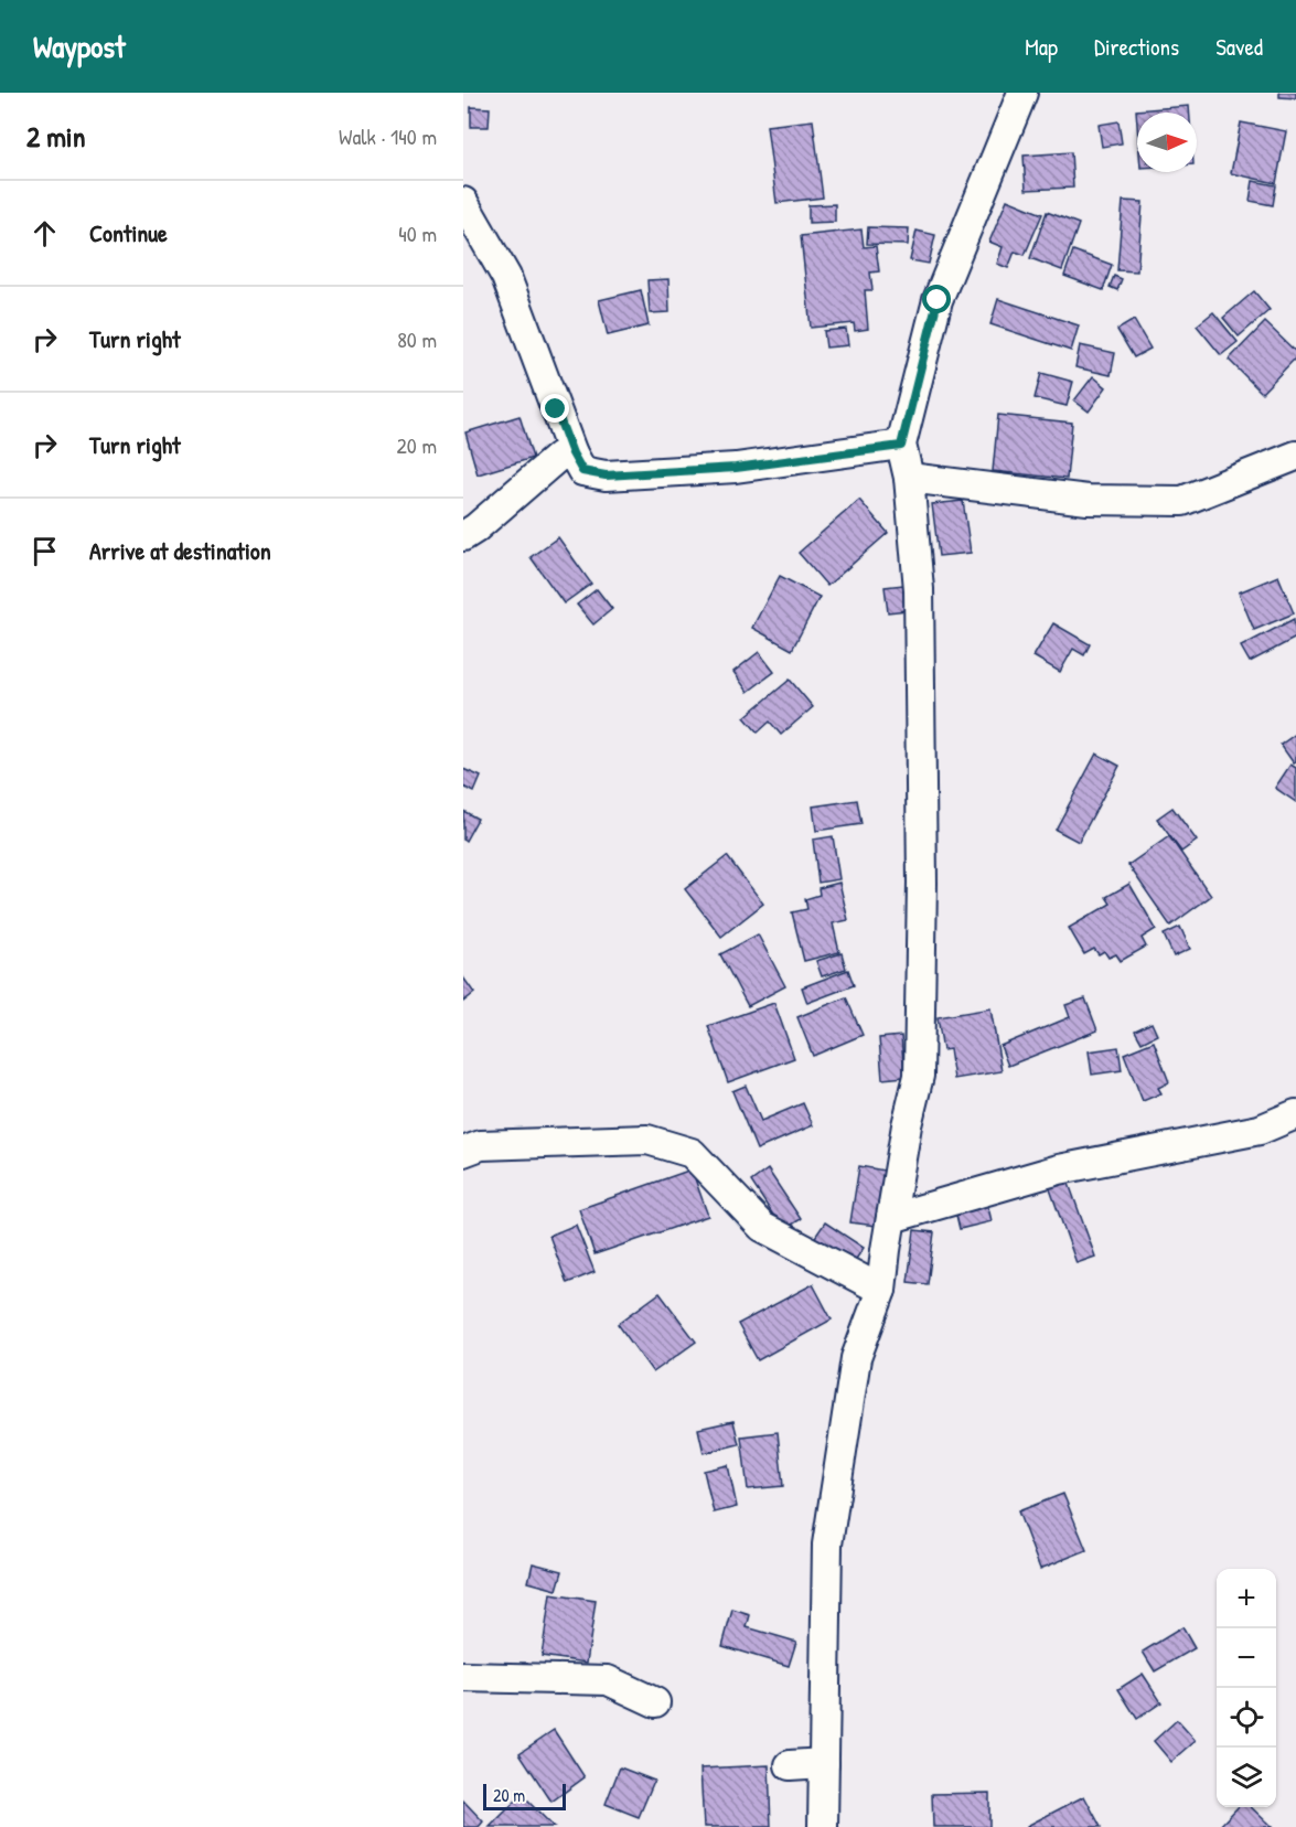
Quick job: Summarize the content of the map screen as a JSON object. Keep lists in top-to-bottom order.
{
  "scale_bar": "20 m",
  "north": "right",
  "page": {
    "header": "Waypost",
    "nav": ["Map", "Directions", "Saved"],
    "heading": ["2 min", "Walk · 140 m"],
    "list": [
      ["Continue", "40 m"],
      ["Turn right", "80 m"],
      ["Turn right", "20 m"],
      "Arrive at destination"
    ],
    "map_buttons": ["+", "−"],
    "scale": "20 m"
  }
}
